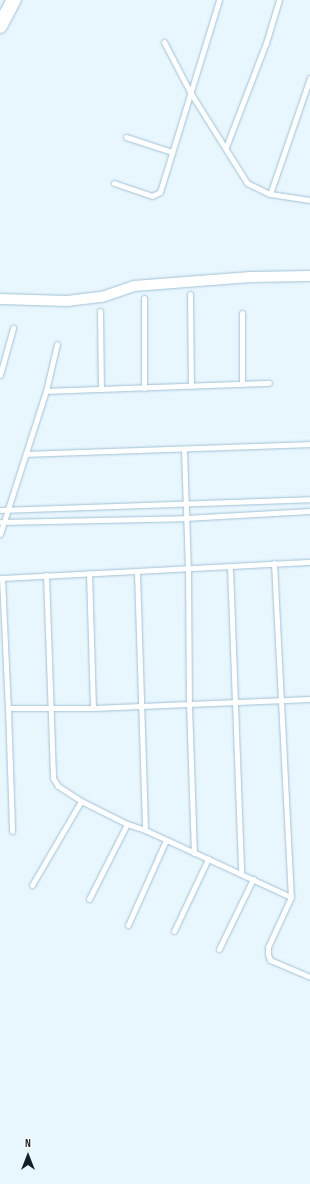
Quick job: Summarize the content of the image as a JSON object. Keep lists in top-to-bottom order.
{
  "north": "top"
}
